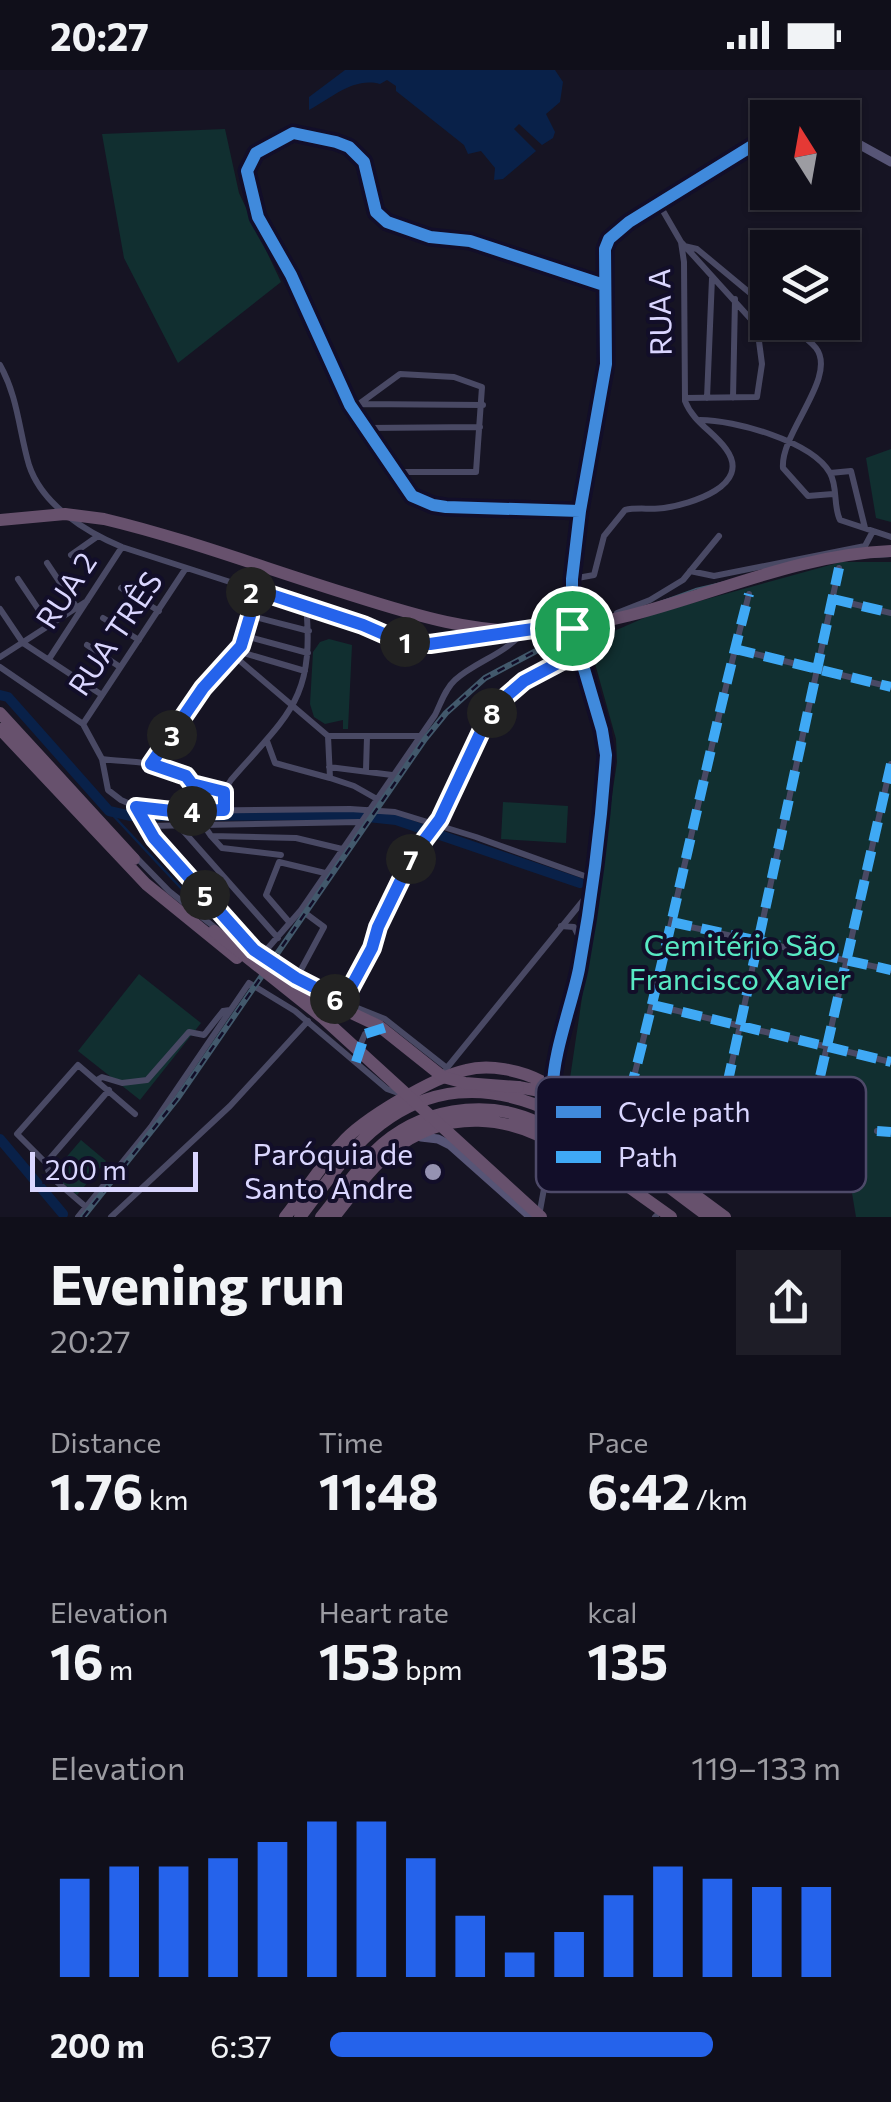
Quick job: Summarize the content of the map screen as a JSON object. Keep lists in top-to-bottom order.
{
  "streets": {
    "street": ["RUA A", "RUA 2", "RUA TRÊS"]
  },
  "crossings": [
    ["RUA 2", "RUA TRÊS"]
  ],
  "parks": ["Cemitério São Francisco Xavier"],
  "places": ["Paróquia de Santo Andre"],
  "legend": ["Cycle path", "Path"],
  "scale_bar": "200 m",
  "north": "top",
  "page": {
    "status": "20:27",
    "pins": [
      "2",
      "1",
      "8",
      "3",
      "4",
      "7",
      "5",
      "6"
    ],
    "scale": "200 m",
    "heading": ["Evening run", "20:27"],
    "stats": [
      ["Distance", "1.76 km"],
      ["Time", "11:48"],
      ["Pace", "6:42 /km"],
      ["Elevation", "16 m"],
      ["Heart rate", "153 bpm"],
      ["kcal", "135"]
    ],
    "chart": ["Elevation", "119–133 m"],
    "list": [
      {
        "name": "200 m",
        "note": "6:37"
      }
    ]
  }
}
